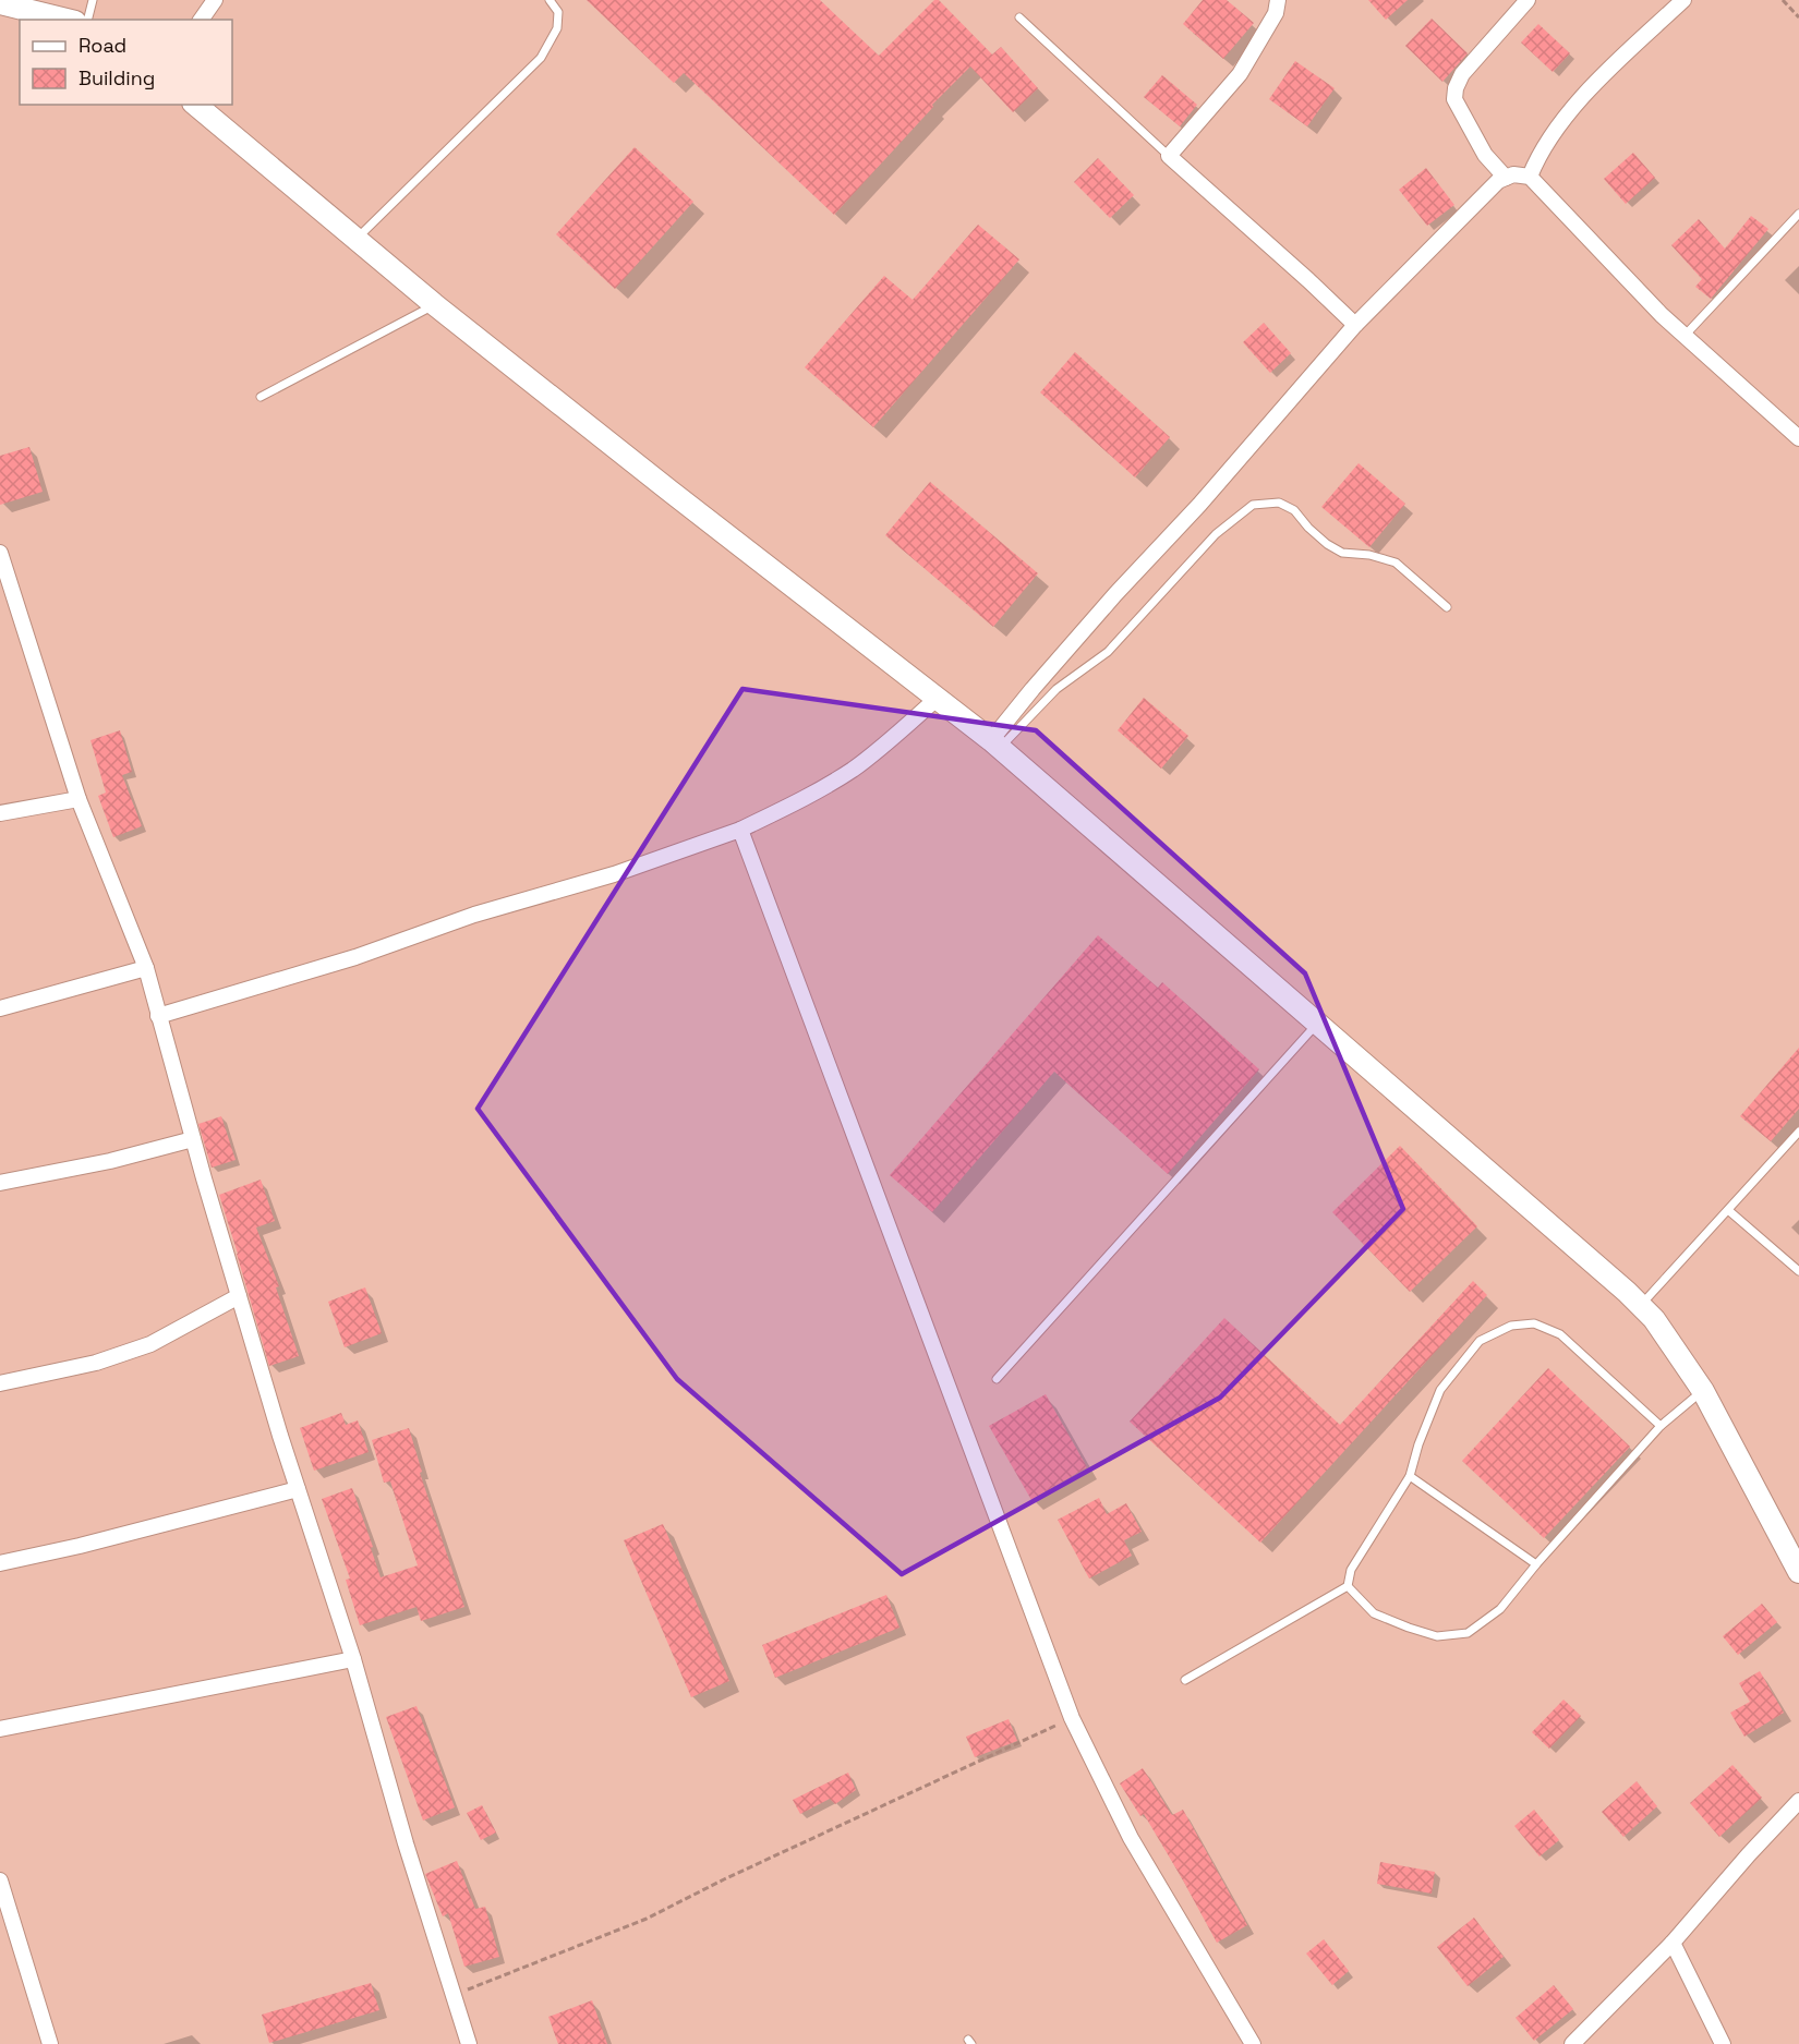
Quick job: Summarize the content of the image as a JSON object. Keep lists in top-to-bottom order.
{
  "legend": ["Road", "Building"]
}
